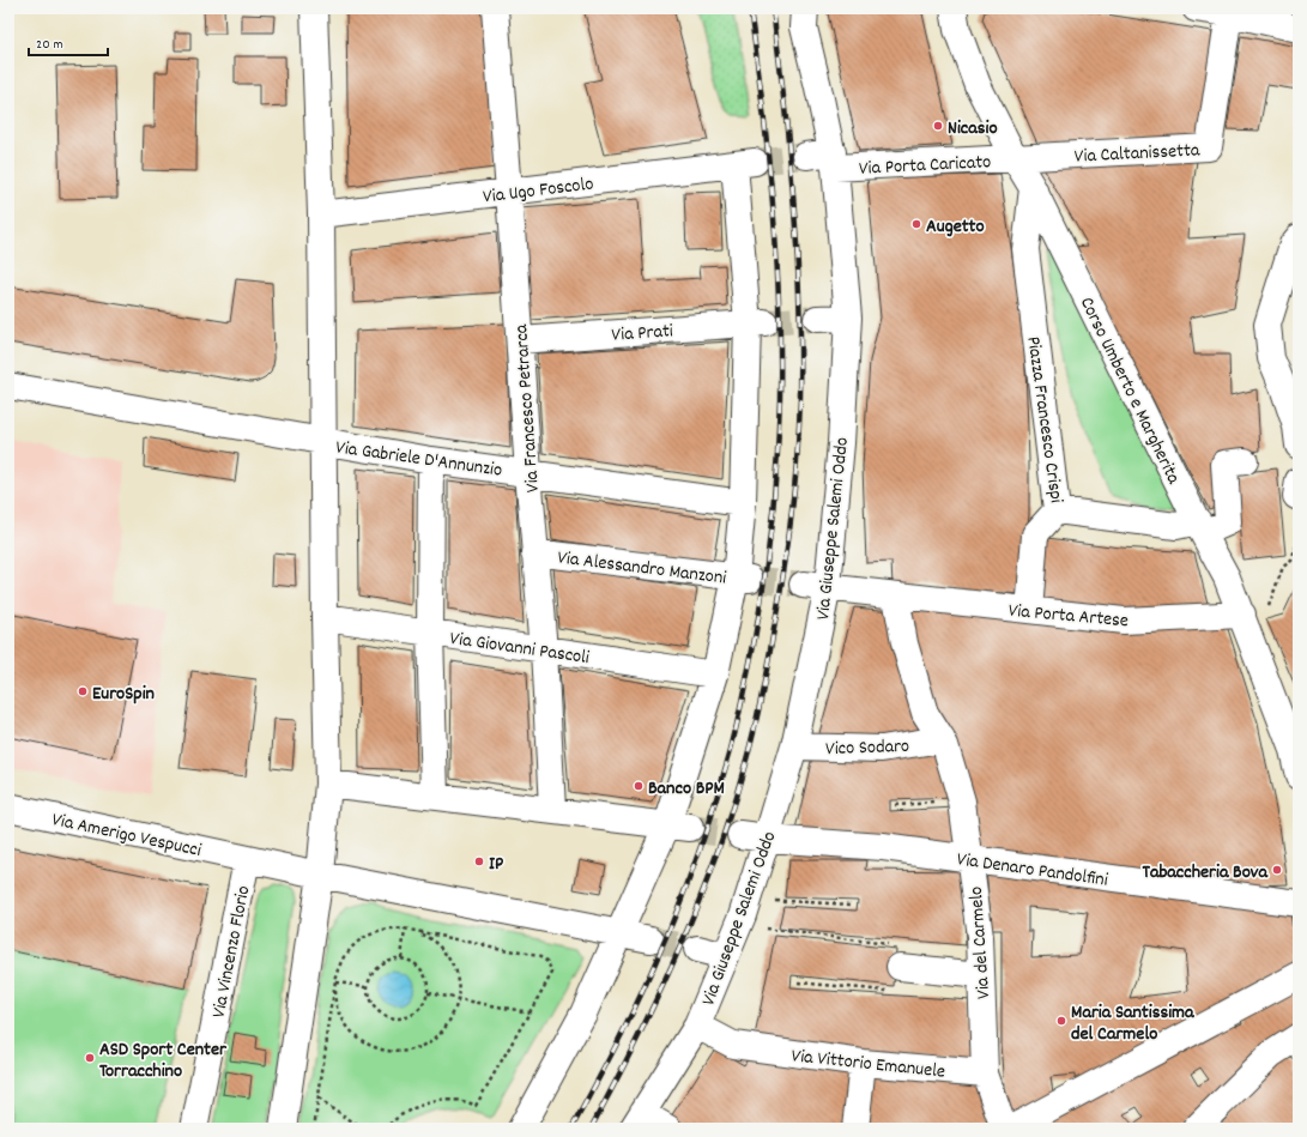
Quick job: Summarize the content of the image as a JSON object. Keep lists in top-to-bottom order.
{
  "streets": {
    "street": [
      "Via Caltanissetta",
      "Via Porta Caricato",
      "Via Ugo Foscolo",
      "Via Prati",
      "Corso Umberto e Margherita",
      "Via Francesco Petrarca",
      "Piazza Francesco Crispi",
      "Via Gabriele D'Annunzio",
      "Via Giuseppe Salemi Oddo",
      "Via Alessandro Manzoni",
      "Via Porta Artese",
      "Via Giovanni Pascoli",
      "Vico Sodaro",
      "Via Amerigo Vespucci",
      "Via Denaro Pandolfini",
      "Via del Carmelo",
      "Via Vincenzo Florio",
      "Via Vittorio Emanuele"
    ]
  },
  "crossings": [
    ["Via Caltanissetta", "Via Porta Caricato"],
    ["Via Caltanissetta", "Corso Umberto e Margherita"],
    ["Via Porta Caricato", "Corso Umberto e Margherita"],
    ["Via Porta Caricato", "Via Giuseppe Salemi Oddo"],
    ["Via Ugo Foscolo", "Via Prati"],
    ["Via Ugo Foscolo", "Via Francesco Petrarca"],
    ["Via Prati", "Via Francesco Petrarca"],
    ["Corso Umberto e Margherita", "Piazza Francesco Crispi"],
    ["Corso Umberto e Margherita", "Via Porta Artese"],
    ["Via Francesco Petrarca", "Via Gabriele D'Annunzio"],
    ["Via Francesco Petrarca", "Via Alessandro Manzoni"],
    ["Via Francesco Petrarca", "Via Giovanni Pascoli"],
    ["Via Giuseppe Salemi Oddo", "Via Porta Artese"],
    ["Via Giuseppe Salemi Oddo", "Vico Sodaro"],
    ["Via Giuseppe Salemi Oddo", "Via Denaro Pandolfini"],
    ["Via Giuseppe Salemi Oddo", "Via Vittorio Emanuele"],
    ["Via Porta Artese", "Via del Carmelo"],
    ["Vico Sodaro", "Via del Carmelo"],
    ["Via Amerigo Vespucci", "Via Vincenzo Florio"],
    ["Via Denaro Pandolfini", "Via del Carmelo"],
    ["Via del Carmelo", "Via Vittorio Emanuele"]
  ],
  "places": [
    "Nicasio",
    "Augetto",
    "EuroSpin",
    "Banco BPM",
    "IP",
    "Tabaccheria Bova",
    "Maria Santissima del Carmelo",
    "ASD Sport Center Torracchino"
  ],
  "scale_bar": "20 m"
}
